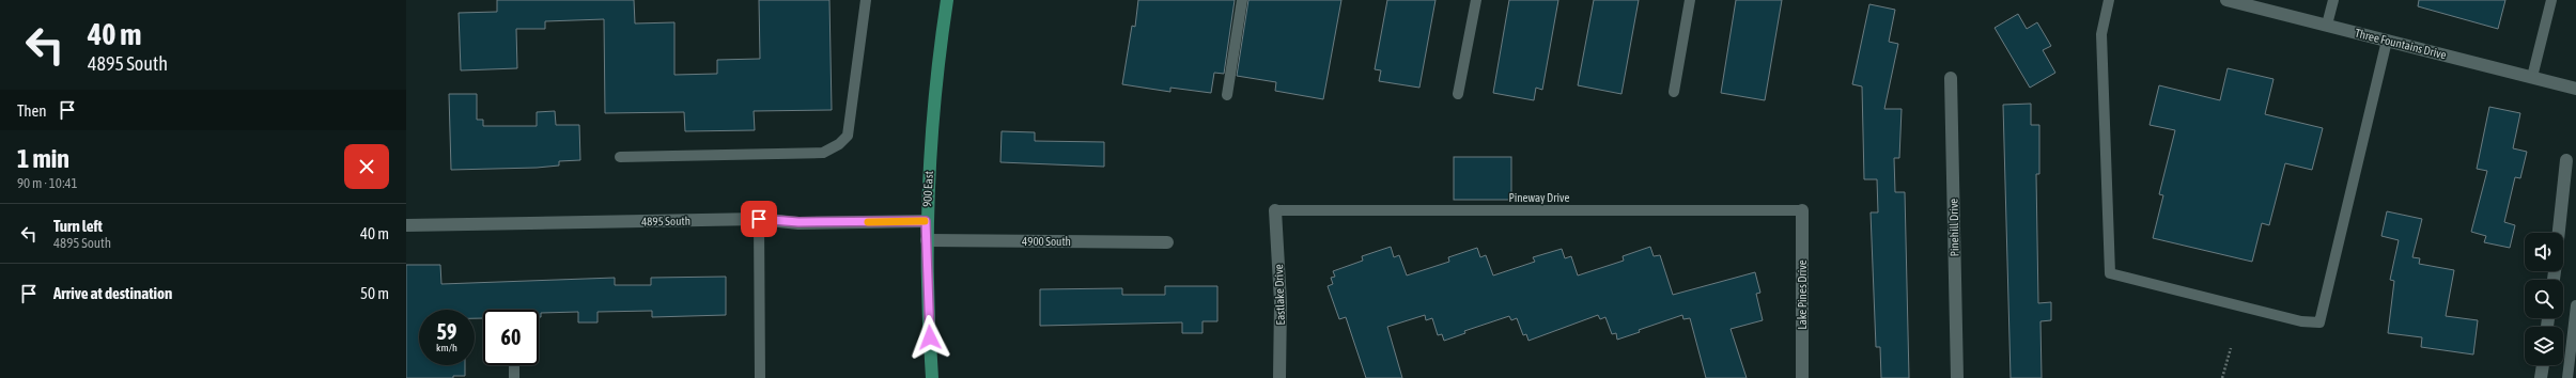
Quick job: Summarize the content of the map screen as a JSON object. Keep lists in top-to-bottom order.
{
  "streets": {
    "main road": ["900 East"],
    "street": [
      "Three Fountains Drive",
      "4895 South",
      "Pinehill Drive",
      "4900 South",
      "Eastlake Drive",
      "Lake Pines Drive"
    ],
    "lane": ["Pineway Drive"]
  },
  "crossings": [
    ["900 East", "4895 South"],
    ["900 East", "4900 South"],
    ["Pineway Drive", "Eastlake Drive"],
    ["Pineway Drive", "Lake Pines Drive"]
  ],
  "page": {
    "turn": ["40 m", "4895 South"],
    "then": "Then",
    "heading": ["1 min", "90 m · 10:41"],
    "list": [
      {
        "name": "Turn left",
        "note": "4895 South",
        "value": "40 m"
      },
      {
        "name": "Arrive at destination",
        "value": "50 m"
      }
    ],
    "speed": "59 km/h",
    "limit": "60"
  }
}
